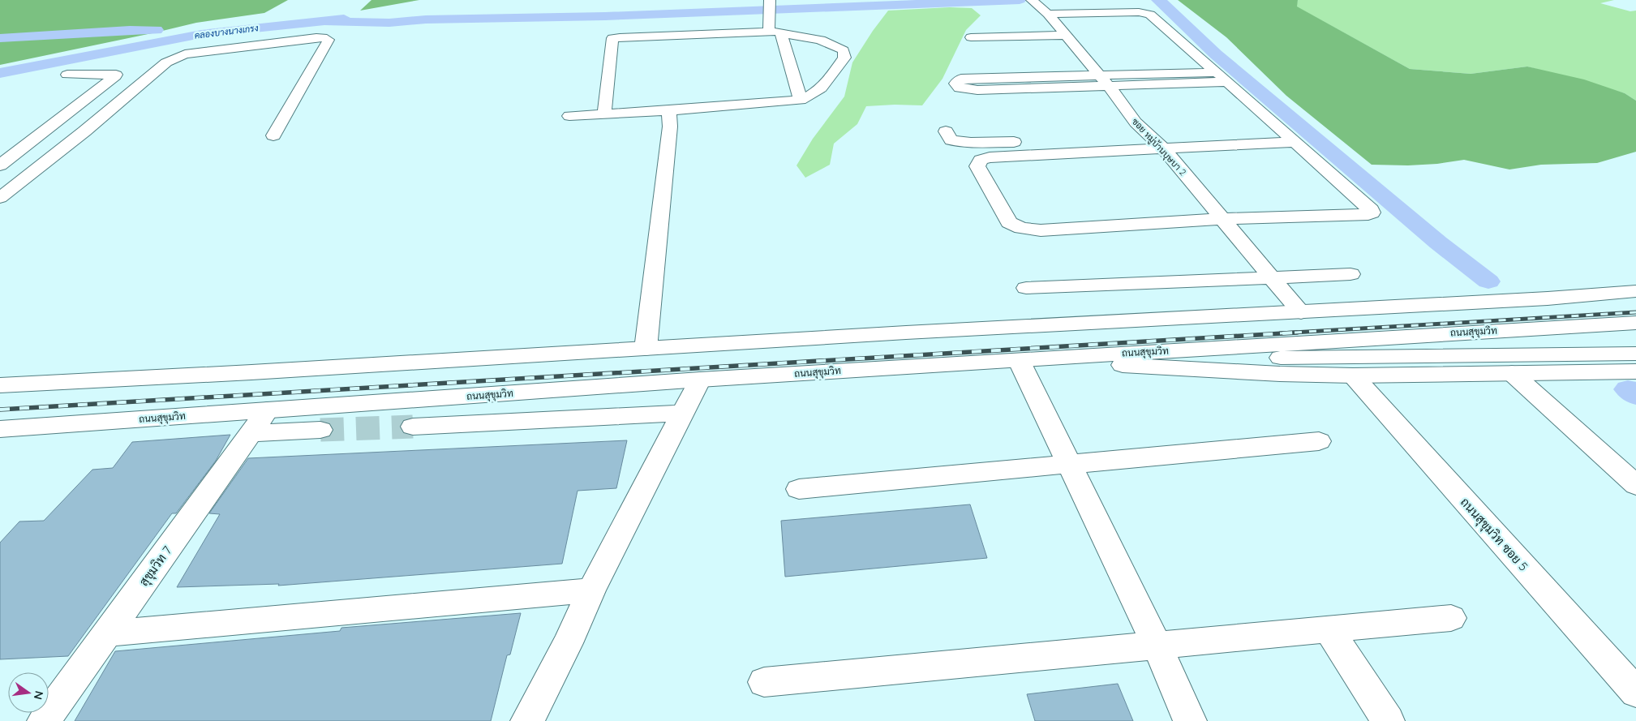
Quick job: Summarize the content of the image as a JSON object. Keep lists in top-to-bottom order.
{
  "streets": {
    "main road": [
      "ซอย หมู่บ้านบุษบา 2",
      "ถนนสุขุมวิท",
      "ถนนสุขุมวิท ซอย 5",
      "สุขุมวิท 7"
    ]
  },
  "crossings": [
    ["ถนนสุขุมวิท", "สุขุมวิท 7"]
  ],
  "water": ["คลองบางนางเกรง"],
  "north": "right"
}
